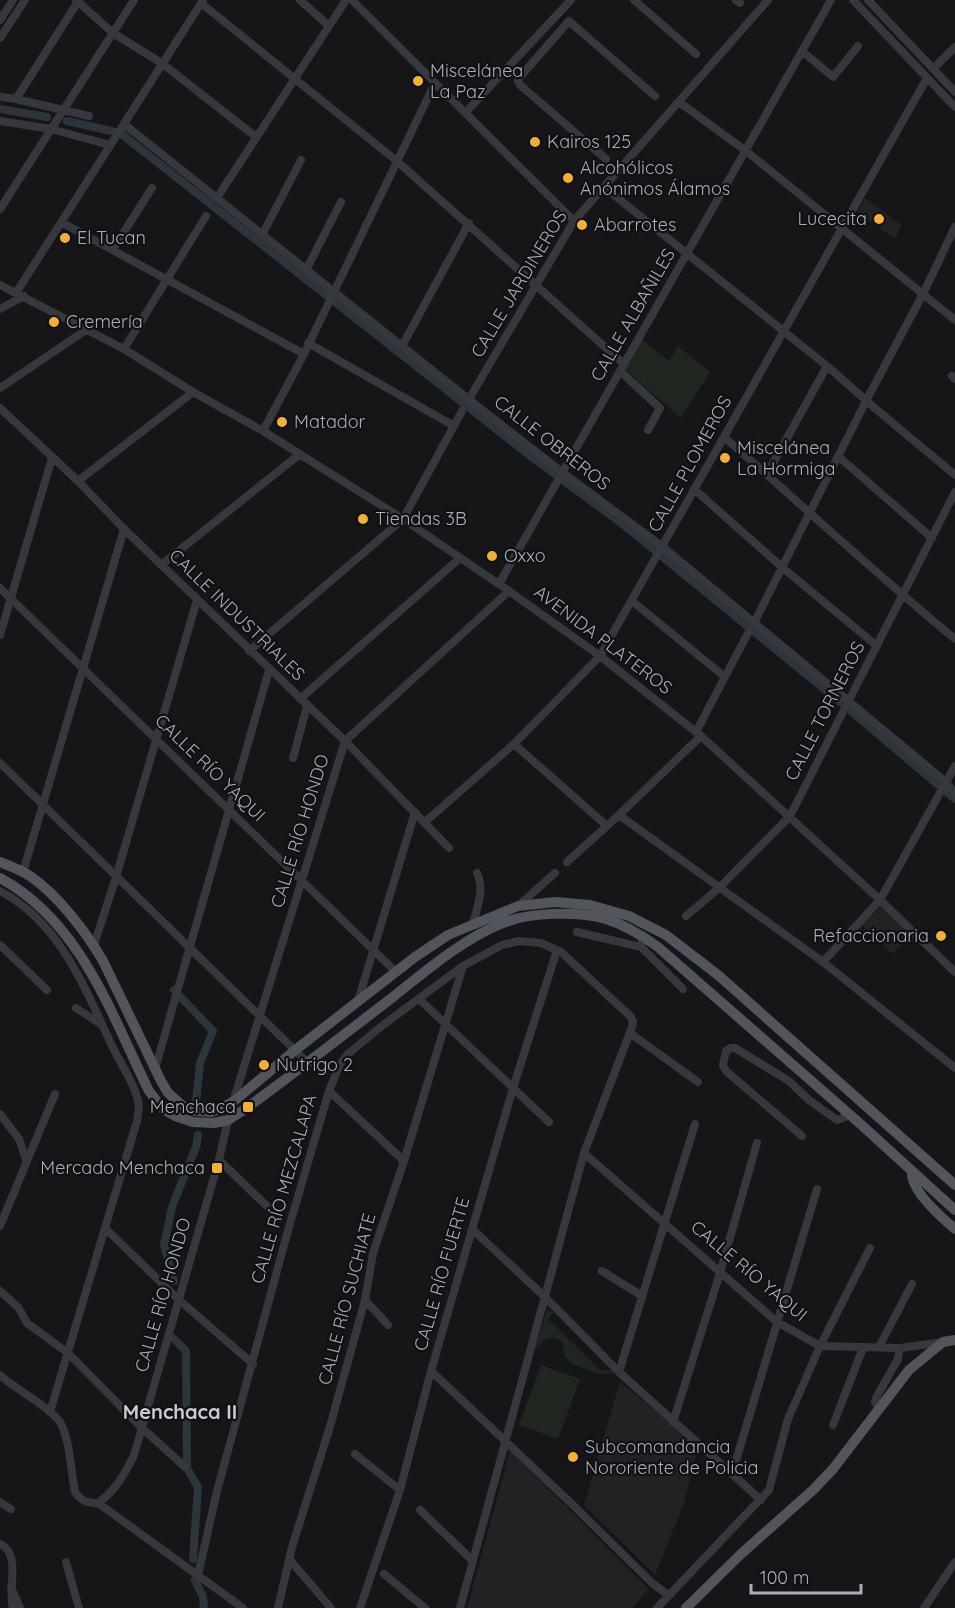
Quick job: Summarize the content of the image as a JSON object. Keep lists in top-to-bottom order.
{
  "streets": {
    "main road": ["CALLE RÍO YAQUI"],
    "street": [
      "CALLE JARDINEROS",
      "CALLE ALBAÑILES",
      "CALLE OBREROS",
      "CALLE PLOMEROS",
      "CALLE INDUSTRIALES",
      "AVENIDA PLATEROS",
      "CALLE TORNEROS",
      "CALLE RÍO HONDO",
      "CALLE RÍO MEZCALAPA",
      "CALLE RÍO FUERTE",
      "CALLE RÍO SUCHIATE"
    ]
  },
  "crossings": [
    ["CALLE JARDINEROS", "CALLE OBREROS"],
    ["CALLE ALBAÑILES", "CALLE OBREROS"],
    ["CALLE ALBAÑILES", "AVENIDA PLATEROS"],
    ["CALLE OBREROS", "CALLE PLOMEROS"],
    ["CALLE OBREROS", "CALLE TORNEROS"],
    ["CALLE PLOMEROS", "CALLE INDUSTRIALES"],
    ["CALLE PLOMEROS", "AVENIDA PLATEROS"],
    ["CALLE INDUSTRIALES", "CALLE RÍO HONDO"],
    ["AVENIDA PLATEROS", "CALLE TORNEROS"],
    ["CALLE RÍO YAQUI", "CALLE RÍO HONDO"],
    ["CALLE RÍO MEZCALAPA", "CALLE RÍO FUERTE"],
    ["CALLE RÍO MEZCALAPA", "CALLE RÍO SUCHIATE"]
  ],
  "districts": ["Menchaca II"],
  "places": {
    "other": [
      "Miscelánea La Paz",
      "Kairos 125",
      "Alcohólicos Anónimos Álamos",
      "Lucecita",
      "Abarrotes",
      "El Tucan",
      "Cremería",
      "Matador",
      "Miscelánea La Hormiga",
      "Tiendas 3B",
      "Oxxo",
      "Refaccionaria",
      "Nutrigo 2",
      "Subcomandancia Nororiente de Policia"
    ],
    "transit": ["Menchaca", "Mercado Menchaca"]
  },
  "scale_bar": "100 m"
}
